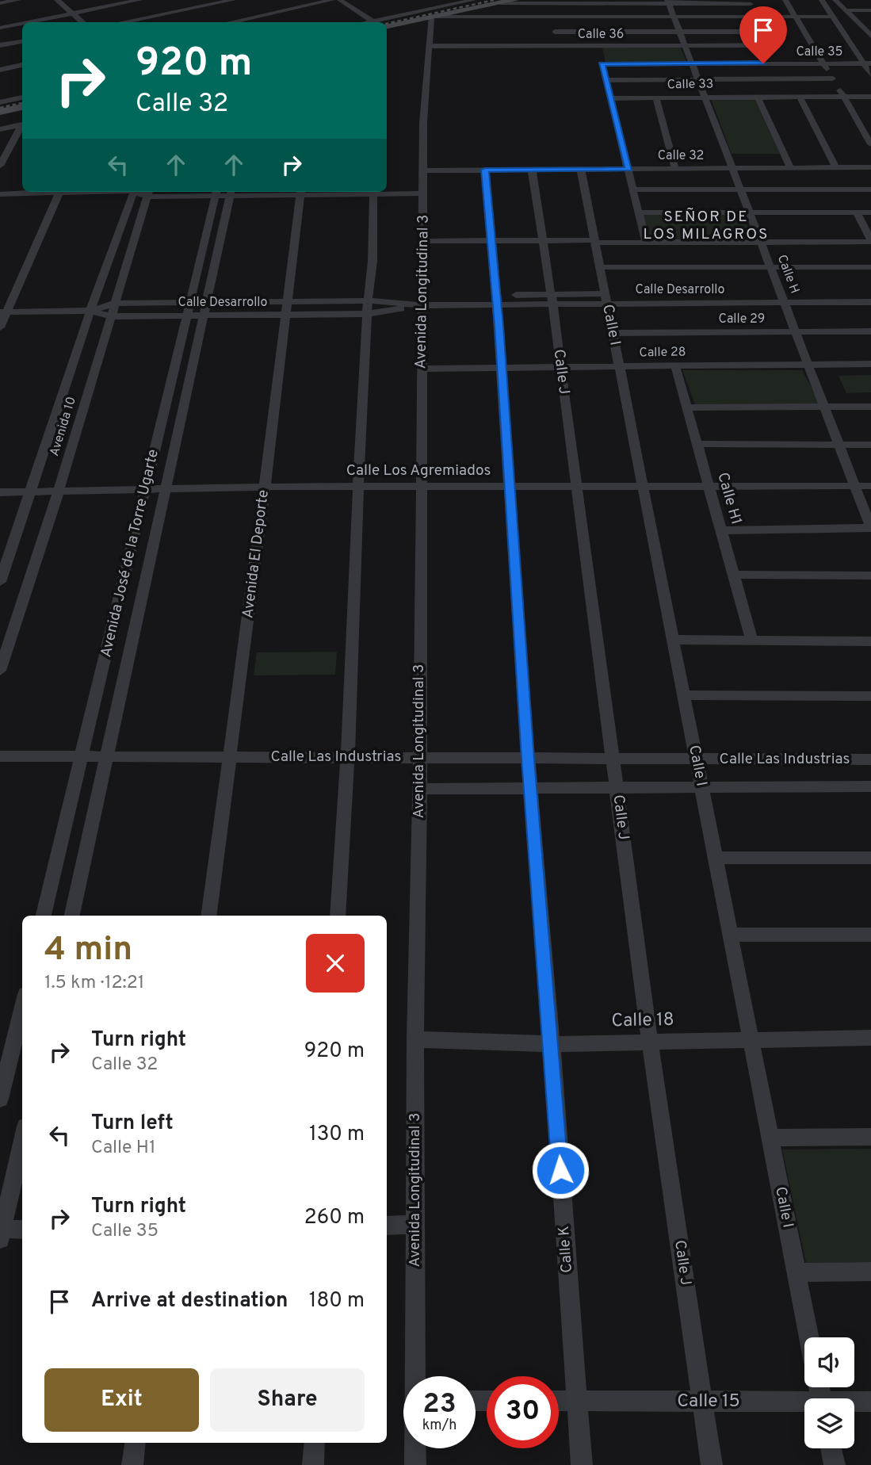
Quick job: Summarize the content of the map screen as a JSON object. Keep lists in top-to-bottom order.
{
  "streets": {
    "street": [
      "Calle 36",
      "Calle 35",
      "Calle 33",
      "Calle 32",
      "Calle H",
      "Calle Desarrollo",
      "Avenida Longitudinal 3",
      "Calle 29",
      "Calle I",
      "Calle 28",
      "Calle J",
      "Avenida 10",
      "Calle Los Agremiados",
      "Calle H1",
      "Avenida José de la Torre Ugarte",
      "Avenida El Deporte",
      "Calle Las Industrias",
      "Calle 18",
      "Calle K",
      "Calle 15"
    ]
  },
  "crossings": [
    ["Calle 36", "Calle H"],
    ["Calle 36", "Avenida Longitudinal 3"],
    ["Calle 35", "Calle H"],
    ["Calle 33", "Calle H"],
    ["Calle 32", "Calle H"],
    ["Calle 32", "Avenida Longitudinal 3"],
    ["Calle 32", "Calle I"],
    ["Calle 32", "Calle J"],
    ["Calle 32", "Calle K"],
    ["Calle H", "Calle Desarrollo"],
    ["Calle H", "Calle 29"],
    ["Calle H", "Calle 28"],
    ["Calle H", "Calle Los Agremiados"],
    ["Calle Desarrollo", "Avenida Longitudinal 3"],
    ["Calle Desarrollo", "Calle I"],
    ["Calle Desarrollo", "Calle J"],
    ["Calle Desarrollo", "Avenida 10"],
    ["Calle Desarrollo", "Avenida José de la Torre Ugarte"],
    ["Calle Desarrollo", "Avenida El Deporte"],
    ["Calle Desarrollo", "Calle K"],
    ["Avenida Longitudinal 3", "Calle 28"],
    ["Avenida Longitudinal 3", "Calle Los Agremiados"],
    ["Avenida Longitudinal 3", "Calle Las Industrias"],
    ["Avenida Longitudinal 3", "Calle 18"],
    ["Calle 29", "Calle I"],
    ["Calle I", "Calle 28"],
    ["Calle I", "Calle Los Agremiados"],
    ["Calle I", "Calle Las Industrias"],
    ["Calle I", "Calle 18"],
    ["Calle 28", "Calle J"],
    ["Calle 28", "Calle H1"],
    ["Calle 28", "Calle K"],
    ["Calle J", "Calle Los Agremiados"],
    ["Calle J", "Calle Las Industrias"],
    ["Calle J", "Calle 18"],
    ["Calle J", "Calle 15"],
    ["Avenida 10", "Calle Los Agremiados"],
    ["Calle Los Agremiados", "Calle H1"],
    ["Calle Los Agremiados", "Avenida José de la Torre Ugarte"],
    ["Calle Los Agremiados", "Avenida El Deporte"],
    ["Calle Los Agremiados", "Calle K"],
    ["Avenida José de la Torre Ugarte", "Calle Las Industrias"],
    ["Avenida El Deporte", "Calle Las Industrias"],
    ["Calle Las Industrias", "Calle K"],
    ["Calle 18", "Calle K"],
    ["Calle K", "Calle 15"]
  ],
  "districts": ["SEÑOR DE LOS MILAGROS"],
  "page": {
    "turn": ["920 m", "Calle 32"],
    "heading": ["4 min", "1.5 km · 12:21"],
    "list": [
      {
        "name": "Turn right",
        "note": "Calle 32",
        "value": "920 m"
      },
      {
        "name": "Turn left",
        "note": "Calle H1",
        "value": "130 m"
      },
      {
        "name": "Turn right",
        "note": "Calle 35",
        "value": "260 m"
      },
      {
        "name": "Arrive at destination",
        "value": "180 m"
      }
    ],
    "buttons": ["Exit", "Share"],
    "speed": "23 km/h",
    "limit": "30"
  }
}
